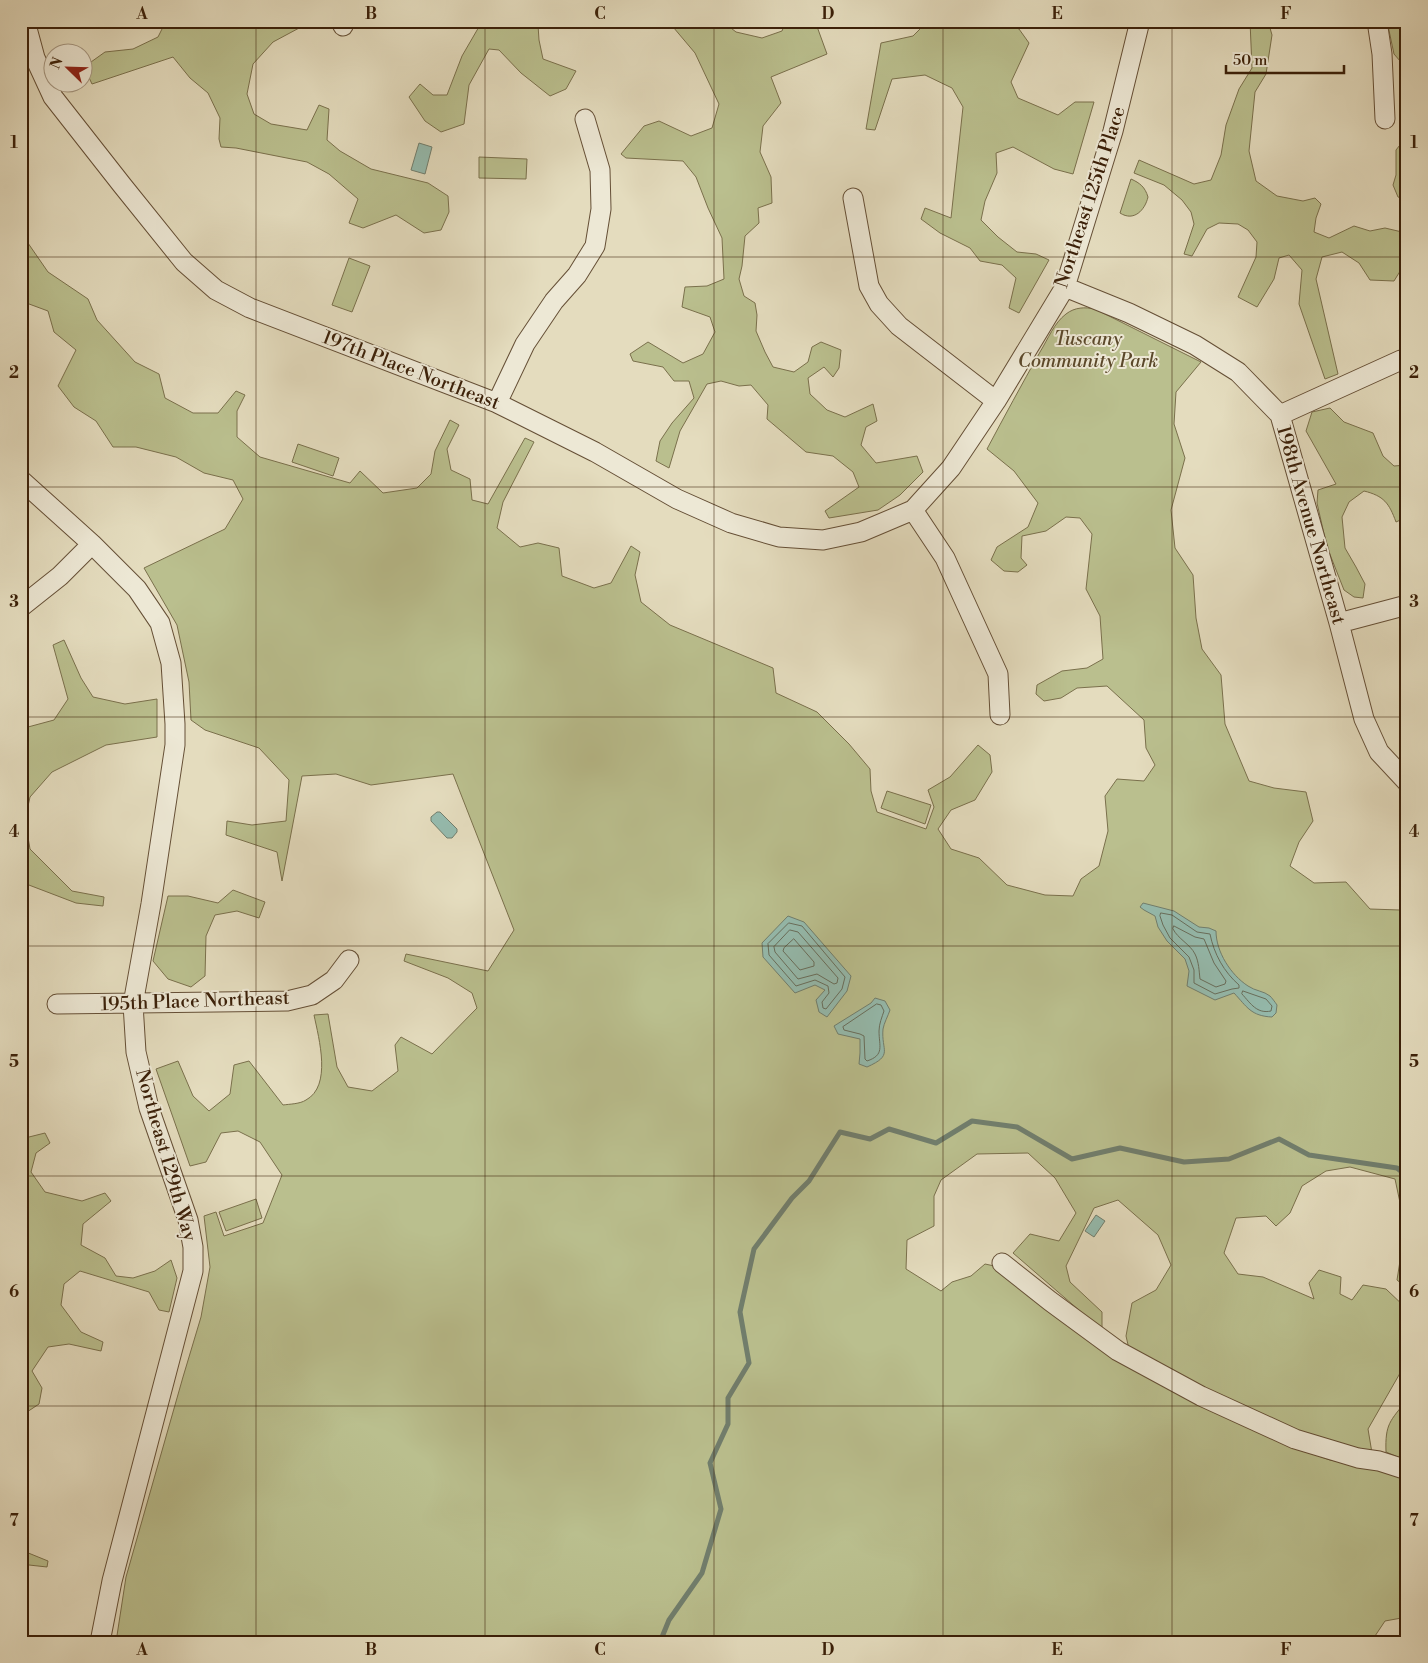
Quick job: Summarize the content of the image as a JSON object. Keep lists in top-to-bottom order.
{
  "streets": {
    "street": [
      "Northeast 125th Place",
      "197th Place Northeast",
      "198th Avenue Northeast",
      "195th Place Northeast",
      "Northeast 129th Way"
    ]
  },
  "crossings": [
    ["Northeast 125th Place", "197th Place Northeast"],
    ["Northeast 125th Place", "198th Avenue Northeast"],
    ["195th Place Northeast", "Northeast 129th Way"]
  ],
  "parks": ["Tuscany Community Park"],
  "scale_bar": "50 m",
  "north": "top left",
  "grid": {
    "columns": [
      "A",
      "B",
      "C",
      "D",
      "E",
      "F"
    ],
    "rows": [
      "1",
      "2",
      "3",
      "4",
      "5",
      "6",
      "7"
    ]
  }
}
